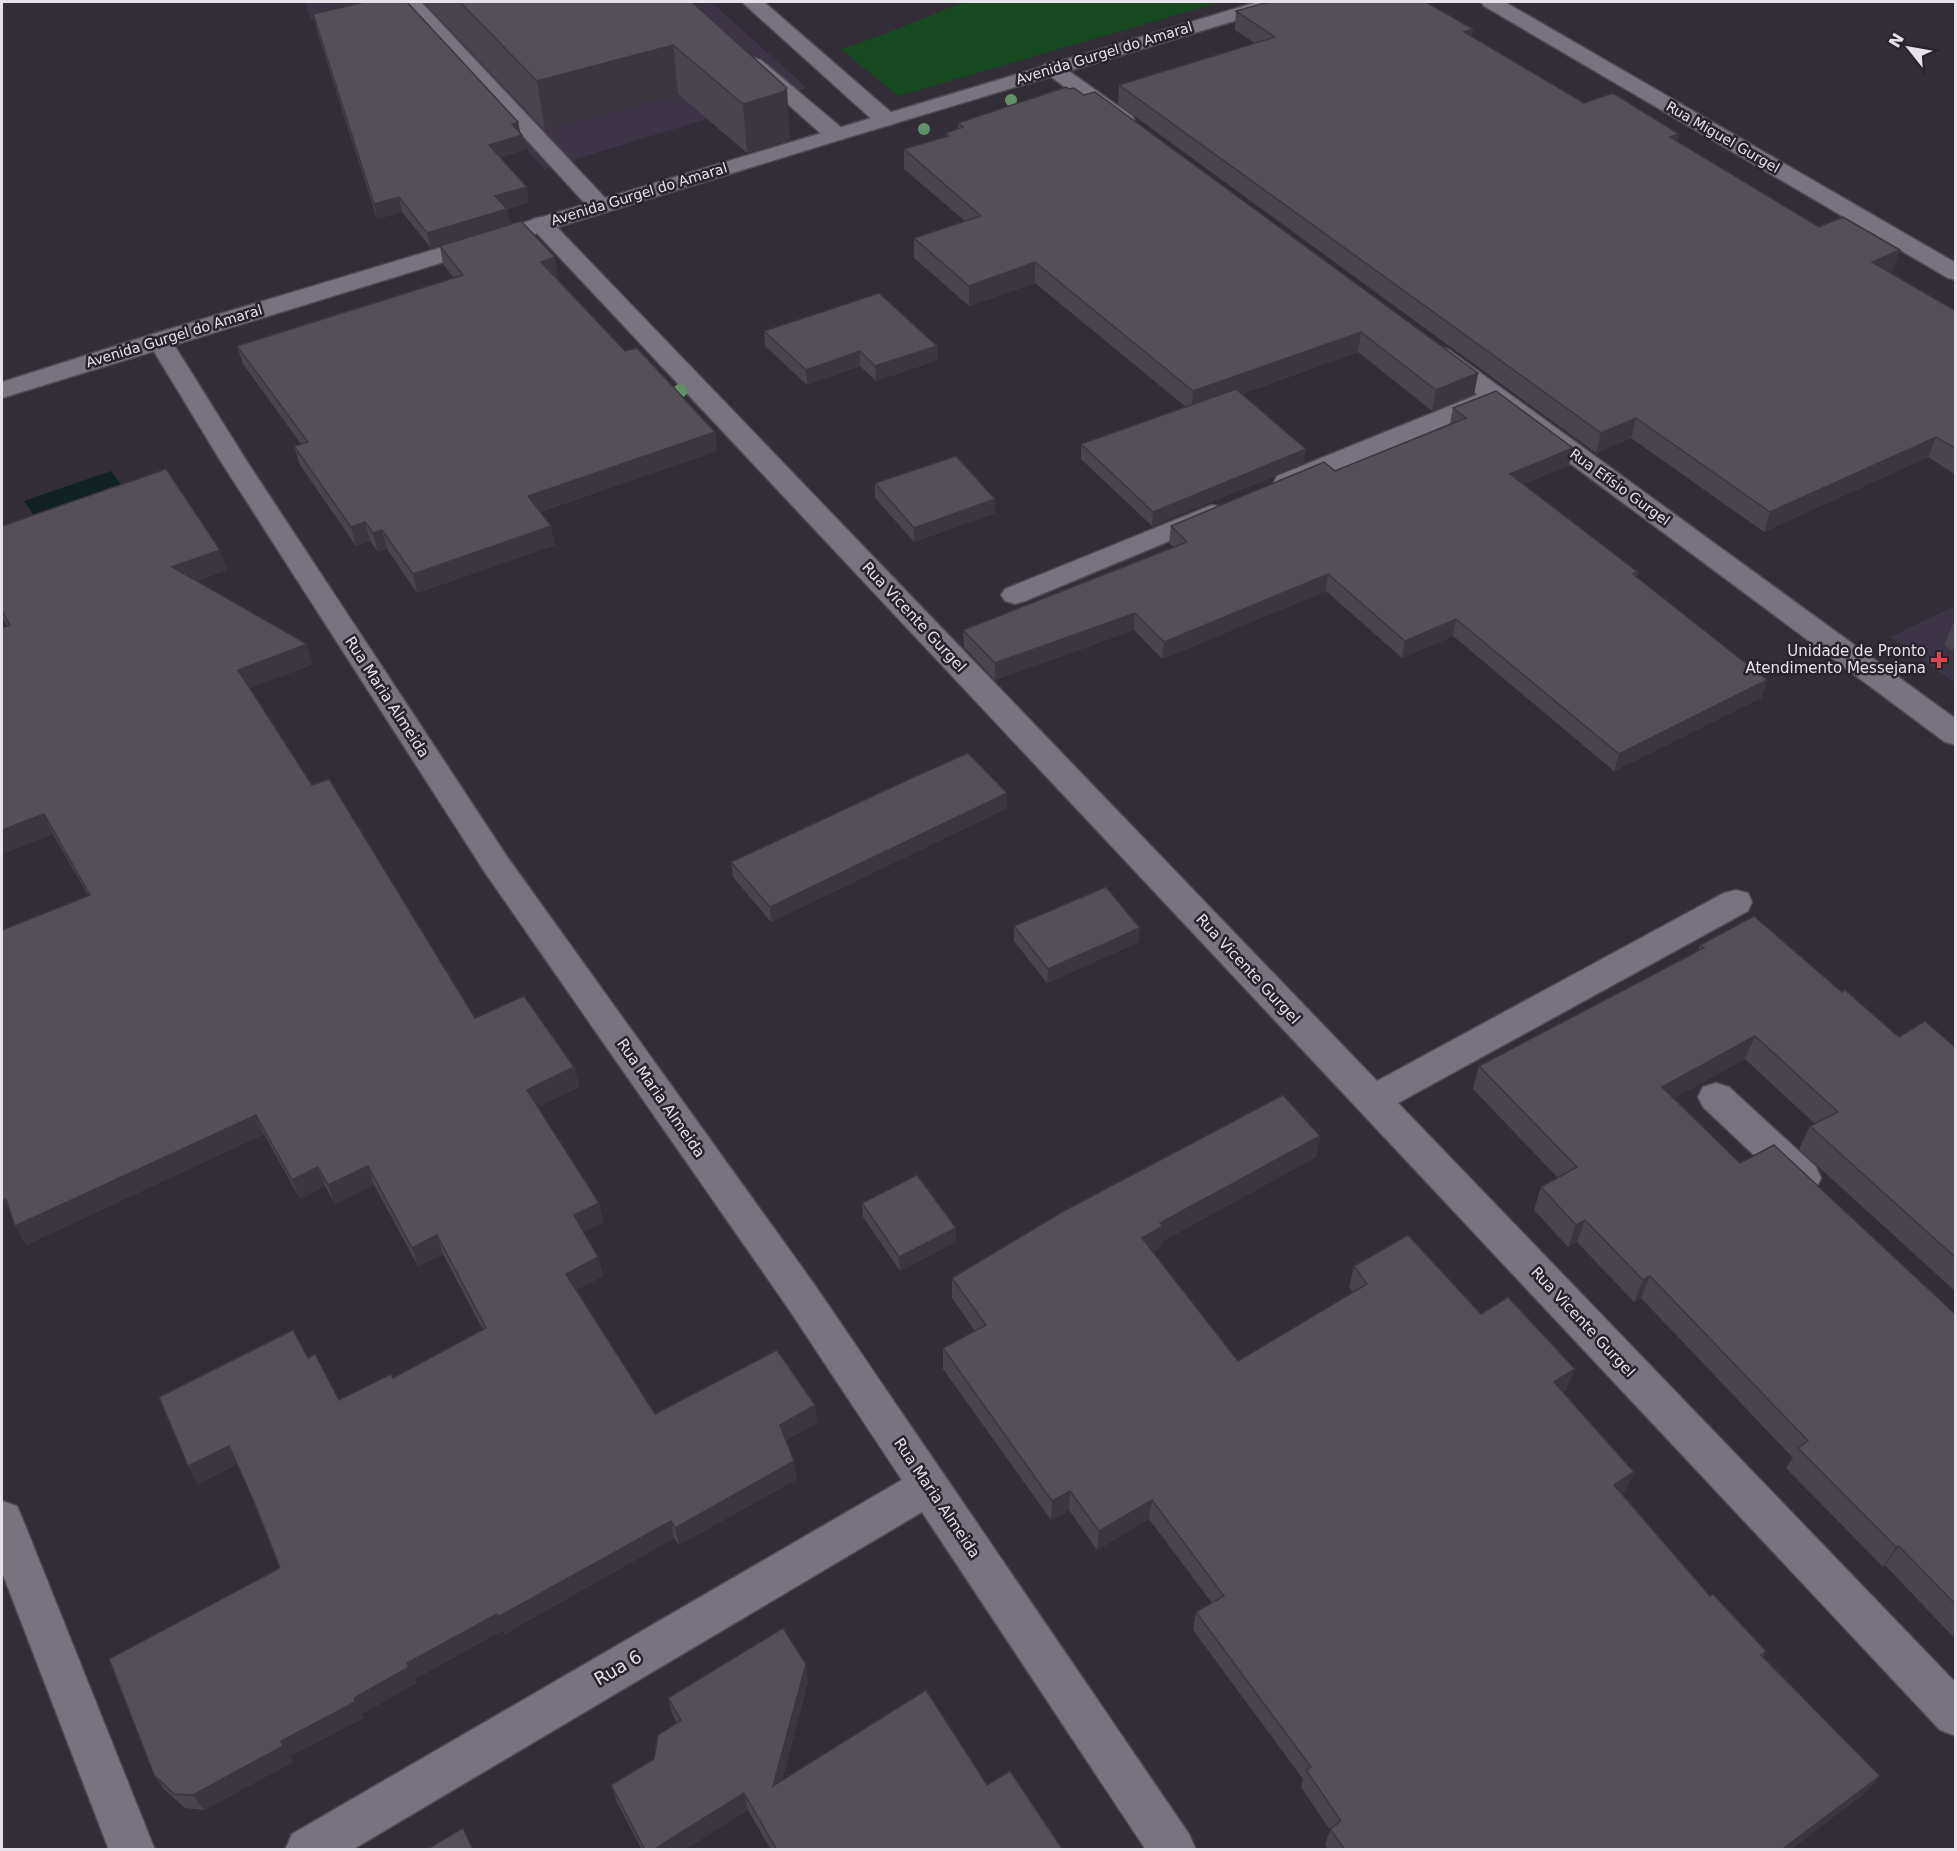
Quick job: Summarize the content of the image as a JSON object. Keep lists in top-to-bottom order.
{
  "streets": {
    "street": [
      "Avenida Gurgel do Amaral",
      "Rua Miguel Gurgel",
      "Rua Efísio Gurgel",
      "Rua Vicente Gurgel",
      "Rua Maria Almeida",
      "Rua 6"
    ]
  },
  "crossings": [
    ["Avenida Gurgel do Amaral", "Rua Vicente Gurgel"],
    ["Avenida Gurgel do Amaral", "Rua Maria Almeida"],
    ["Rua Maria Almeida", "Rua 6"]
  ],
  "places": {
    "health": ["Unidade de Pronto Atendimento Messejana"]
  },
  "north": "top left"
}
